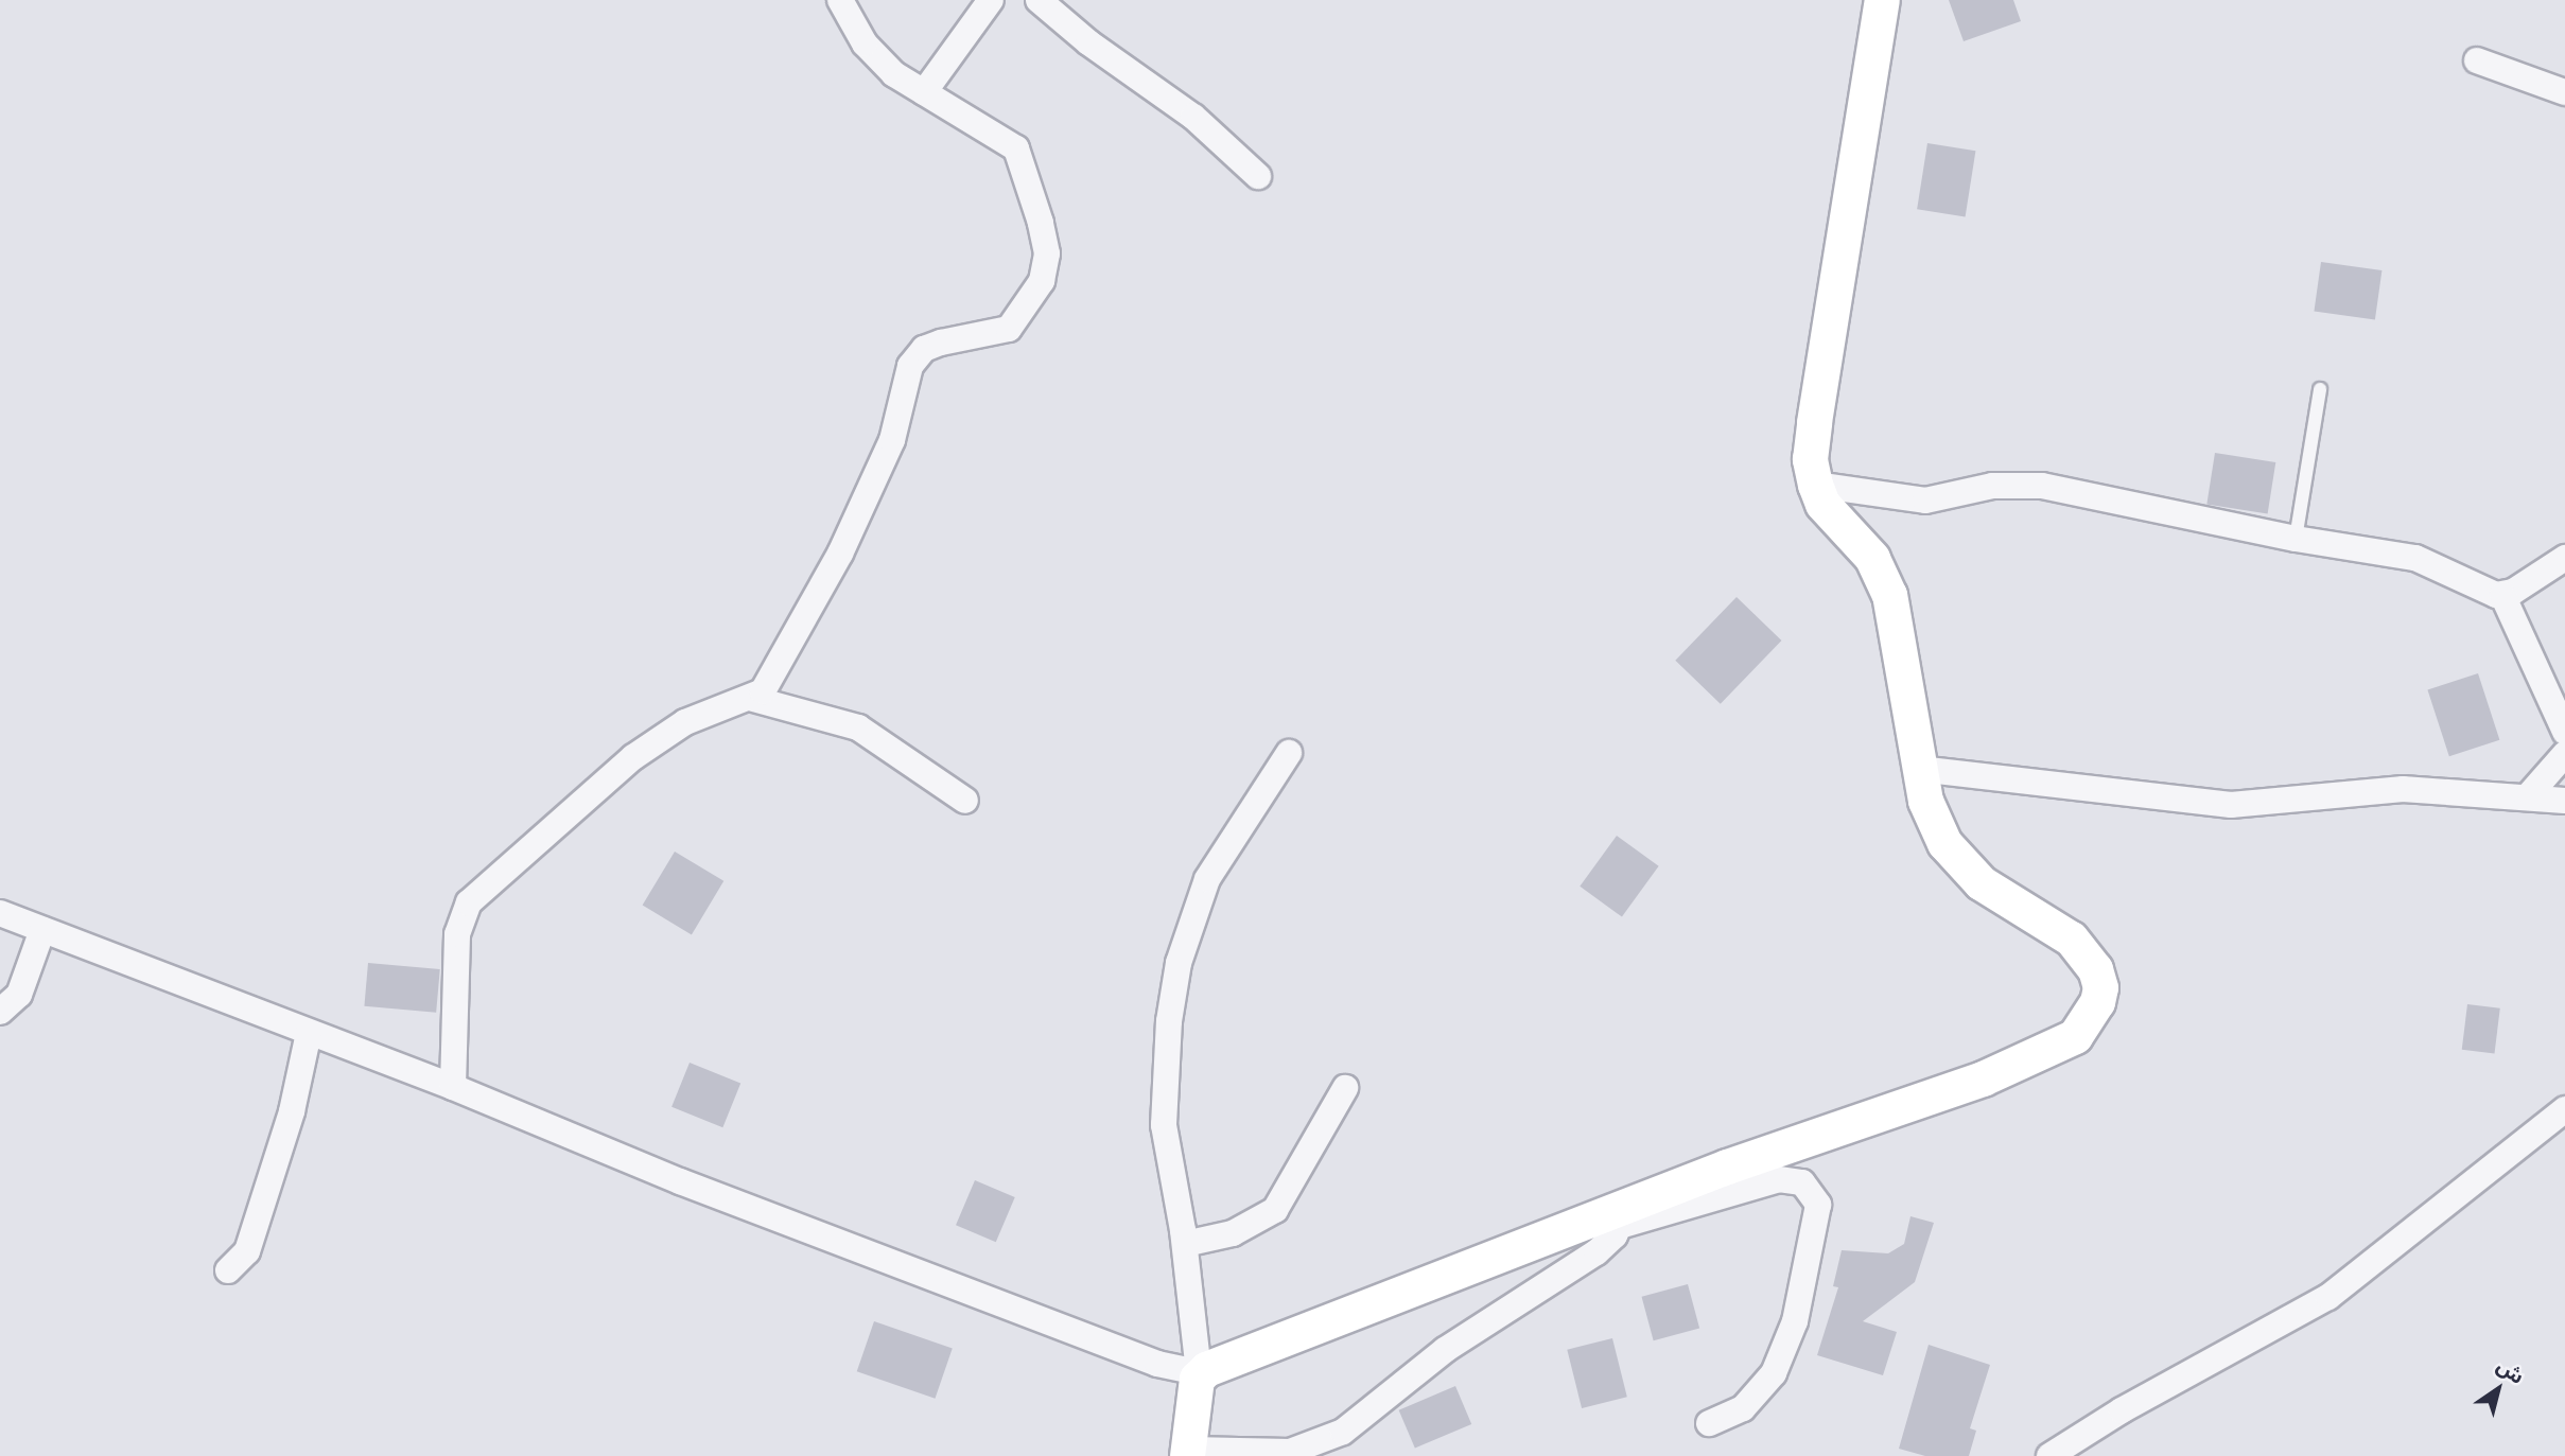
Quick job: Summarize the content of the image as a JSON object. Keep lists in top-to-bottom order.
{
  "north": "top right"
}
